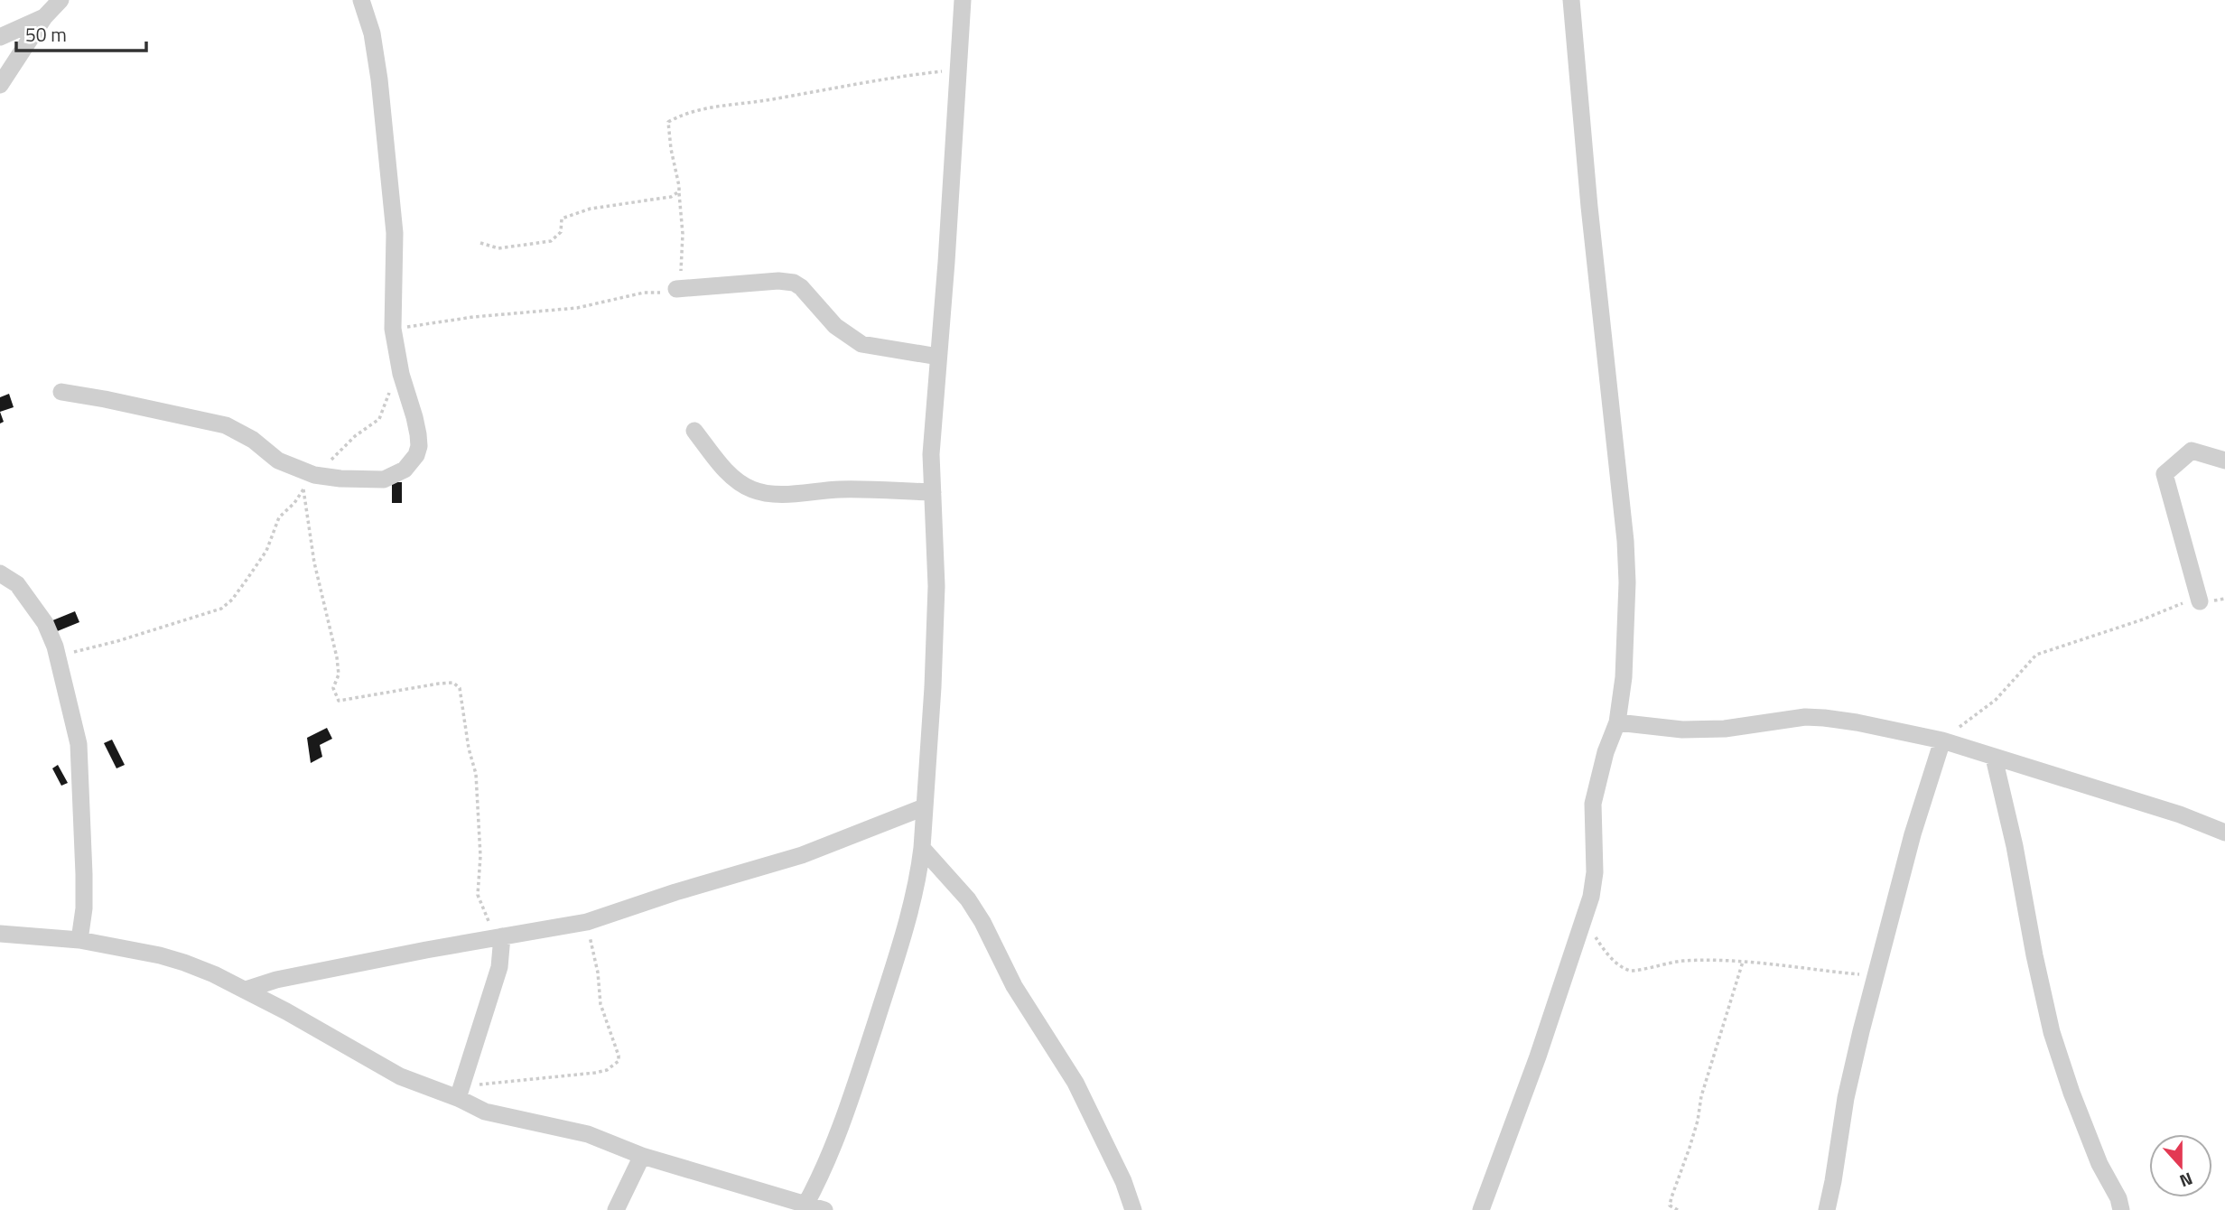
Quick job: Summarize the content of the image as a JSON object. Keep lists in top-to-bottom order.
{
  "scale_bar": "50 m",
  "north": "bottom"
}
